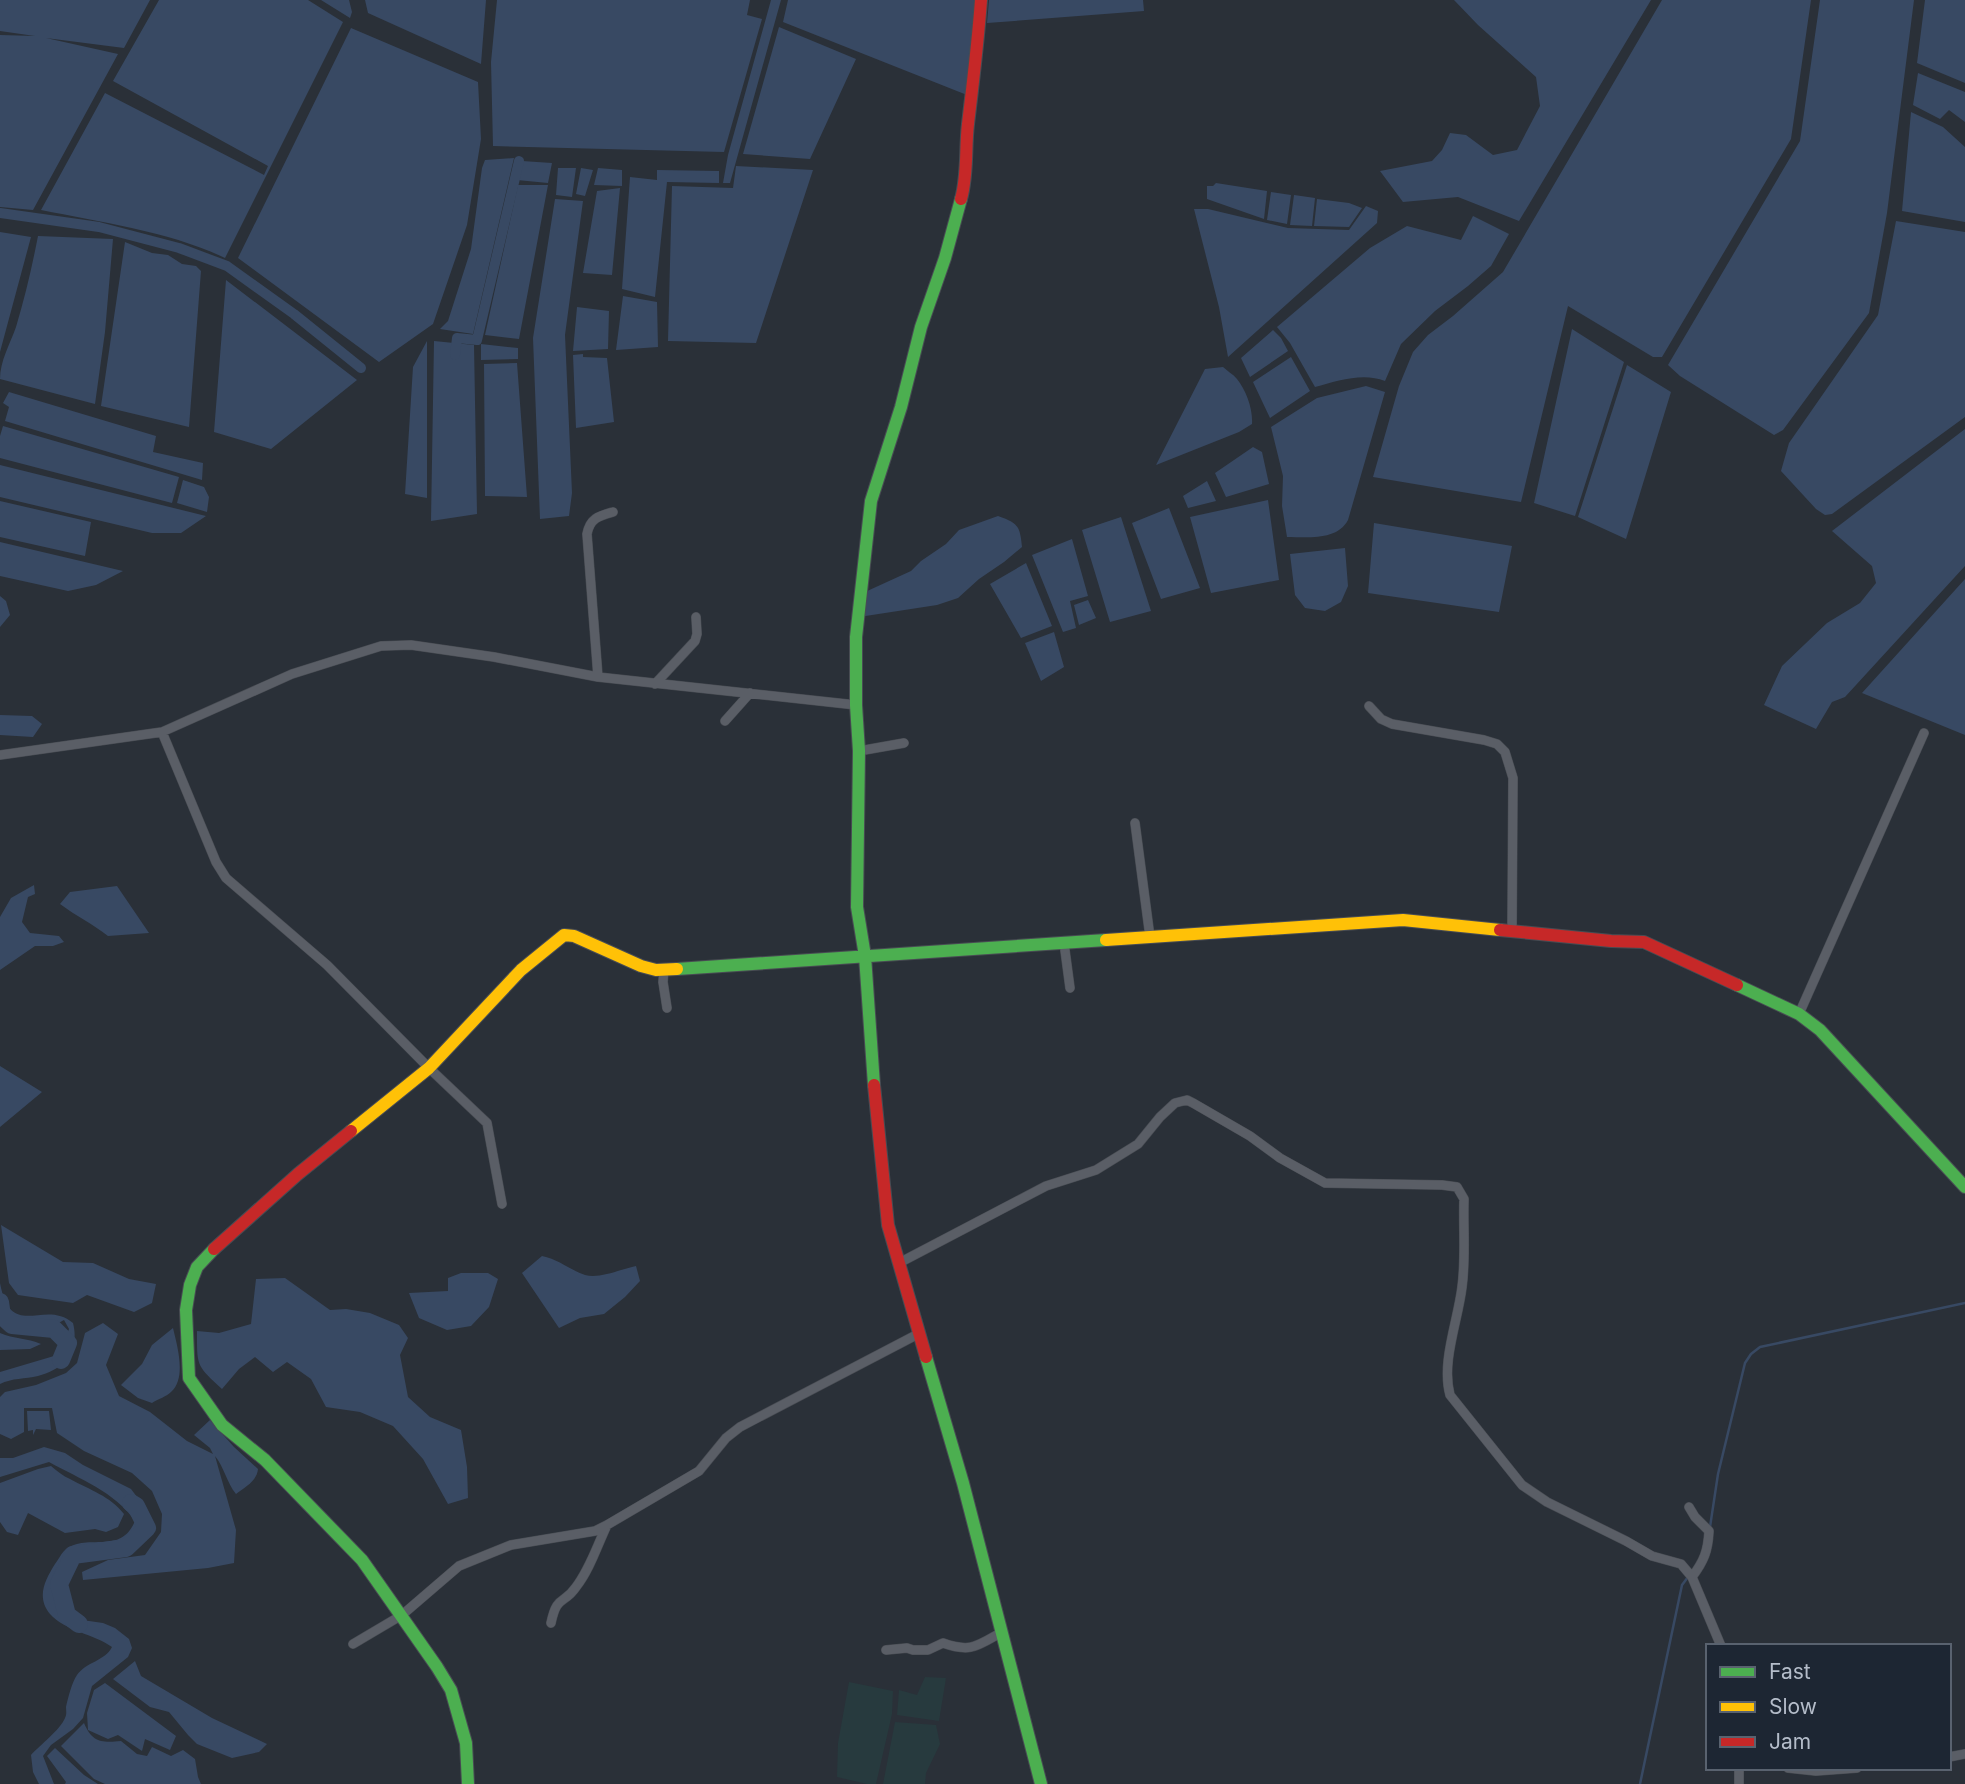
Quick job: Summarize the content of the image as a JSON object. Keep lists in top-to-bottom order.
{
  "legend": ["Fast", "Slow", "Jam"]
}
